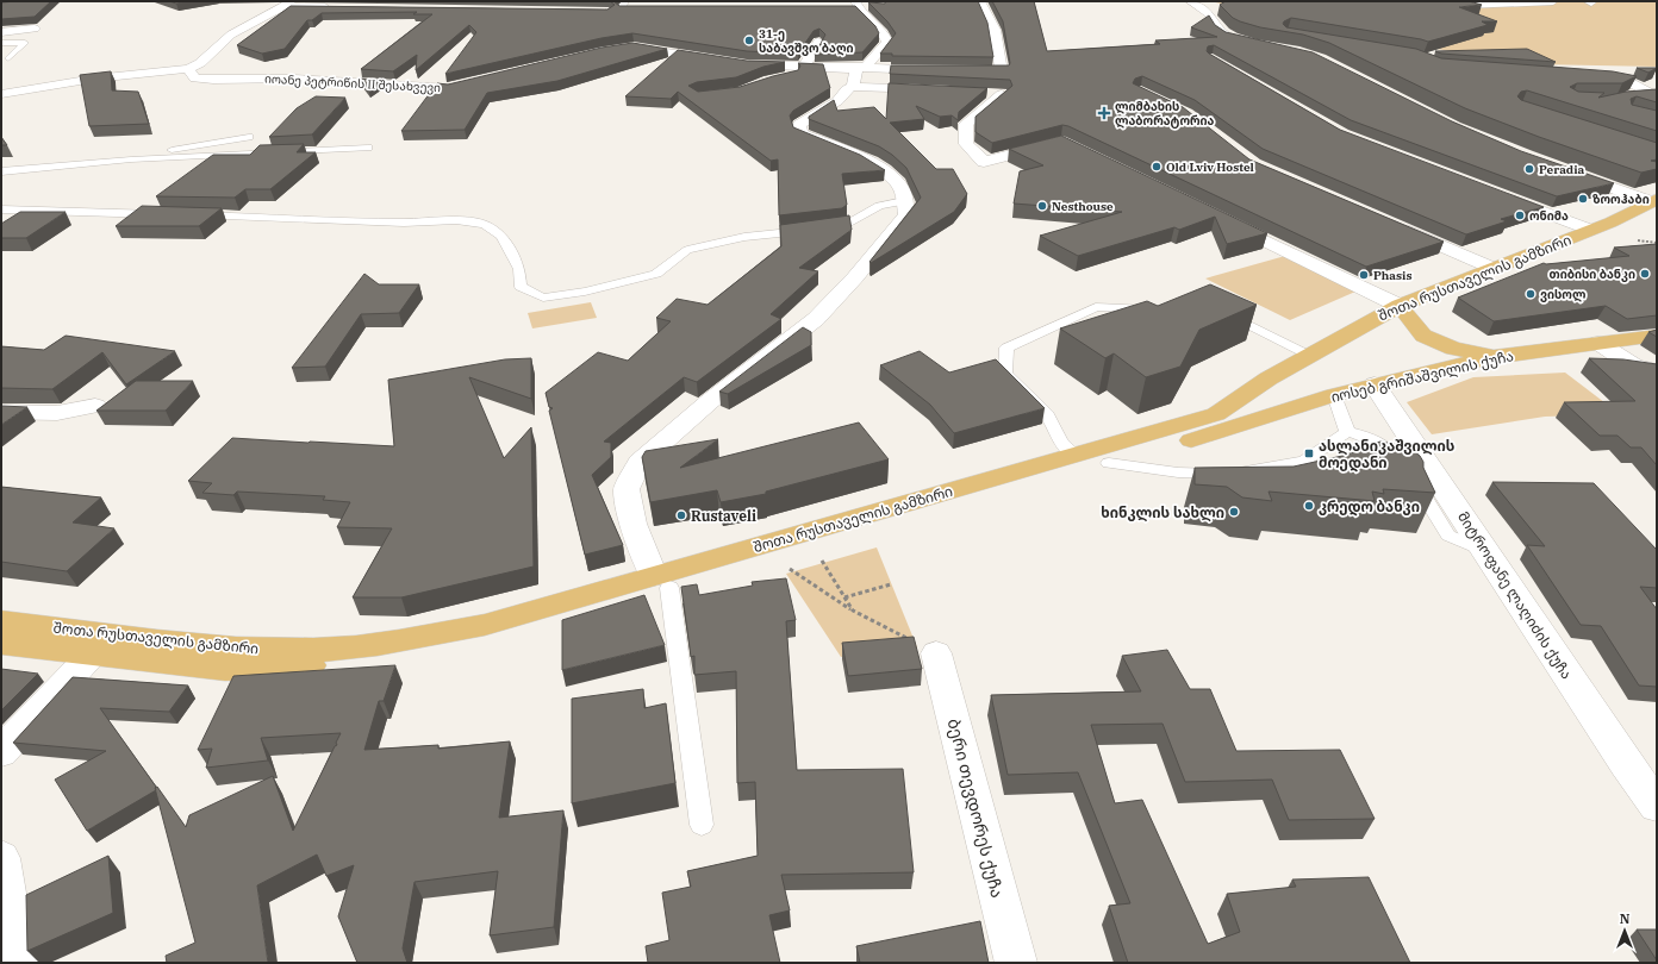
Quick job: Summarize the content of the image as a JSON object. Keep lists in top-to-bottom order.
{
  "streets": {
    "main road": ["შოთა რუსთაველის გამზირი", "იოსებ გრიშაშვილის ქუჩა"],
    "street": ["იოანე პეტრიწის II შესახვევი", "მიტროფანე ლაღიძის ქუჩა", "ბერი თევდორეს ქუჩა"]
  },
  "crossings": [
    ["შოთა რუსთაველის გამზირი", "იოსებ გრიშაშვილის ქუჩა"],
    ["იოსებ გრიშაშვილის ქუჩა", "მიტროფანე ლაღიძის ქუჩა"]
  ],
  "places": {
    "other": [
      "31-ე საბავშვო ბაღი",
      "Old Lviv Hostel",
      "Peradia",
      "ზოოჰაბი",
      "Nesthouse",
      "ონიმა",
      "თიბისი ბანკი",
      "Phasis",
      "ვისოლ",
      "კრედო ბანკი",
      "ხინკლის სახლი",
      "Rustaveli"
    ],
    "health": ["ლიმბახის ლაბორატორია"],
    "transit": ["ასლანიკაშვილის მოედანი"]
  },
  "north": "top"
}
